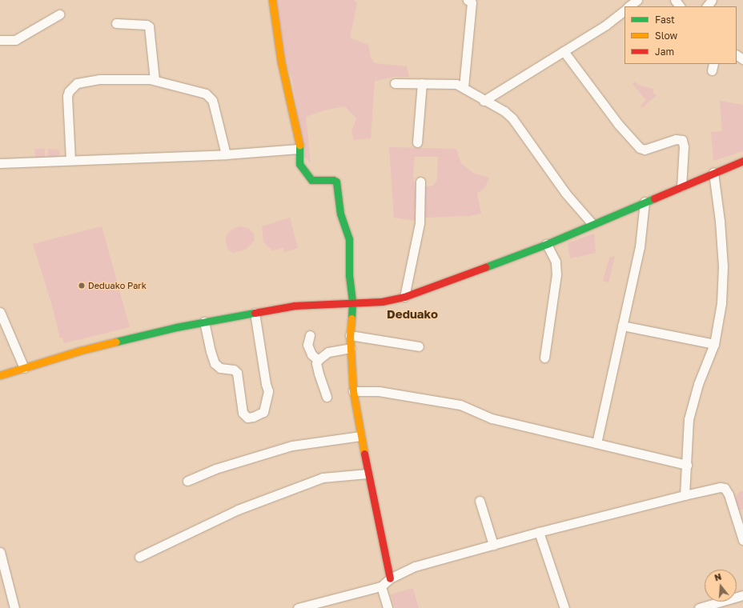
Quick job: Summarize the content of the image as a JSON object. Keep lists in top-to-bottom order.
{
  "districts": ["Deduako"],
  "places": ["Deduako Park"],
  "legend": ["Fast", "Slow", "Jam"],
  "north": "top"
}
